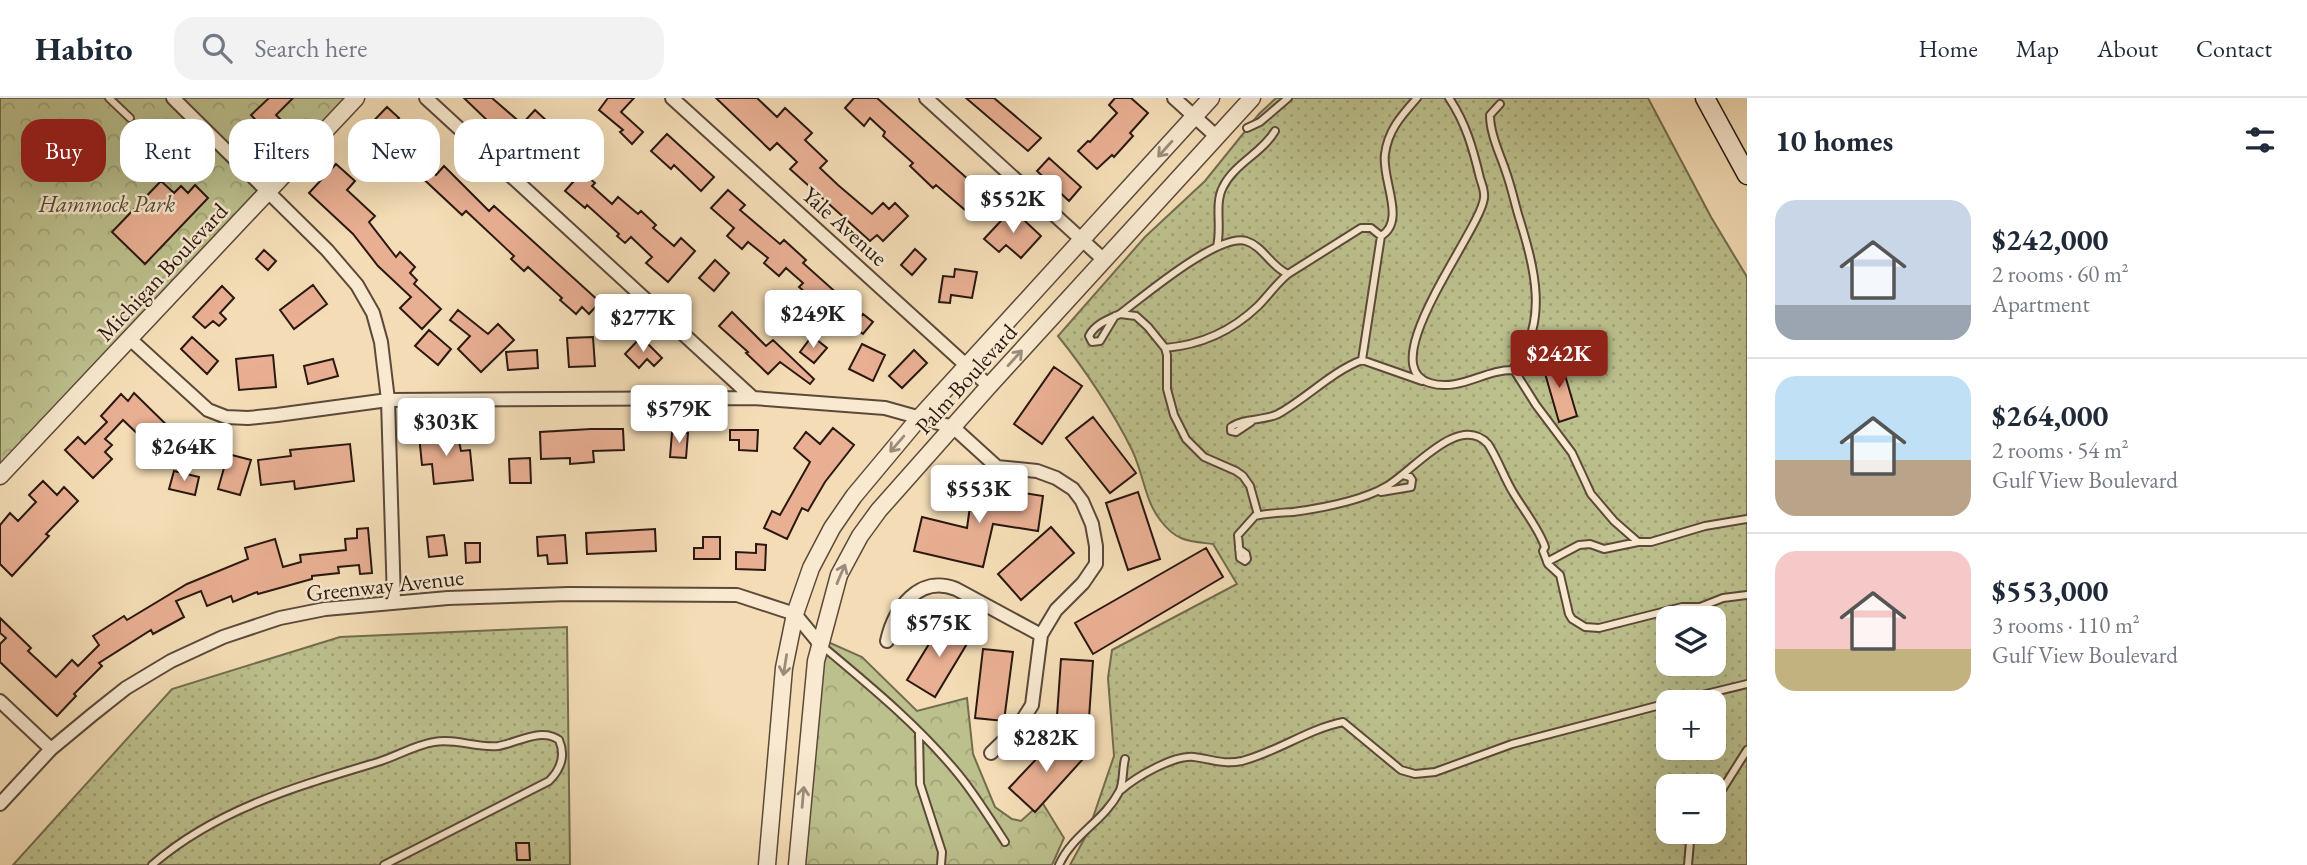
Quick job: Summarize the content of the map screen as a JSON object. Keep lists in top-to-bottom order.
{
  "streets": {
    "street": [
      "Yale Avenue",
      "Michigan Boulevard",
      "Palm Boulevard",
      "Greenway Avenue"
    ]
  },
  "crossings": [
    ["Yale Avenue", "Palm Boulevard"],
    ["Palm Boulevard", "Greenway Avenue"]
  ],
  "parks": ["Hammock Park"],
  "page": {
    "header": "Habito",
    "search": "Search here",
    "nav": [
      "Home",
      "Map",
      "About",
      "Contact"
    ],
    "heading": "10 homes",
    "chip": [
      "Buy",
      "Rent",
      "Filters",
      "New",
      "Apartment"
    ],
    "price": [
      "$552K",
      "$249K",
      "$277K",
      "$242K",
      "$579K",
      "$303K",
      "$264K",
      "$553K",
      "$575K",
      "$282K"
    ],
    "list": [
      {
        "name": "$242,000",
        "note": "2 rooms · 60 m² · Apartment"
      },
      {
        "name": "$264,000",
        "note": "2 rooms · 54 m² · Gulf View Boulevard"
      },
      {
        "name": "$553,000",
        "note": "3 rooms · 110 m² · Gulf View Boulevard"
      }
    ],
    "map_buttons": ["+", "−"]
  }
}
